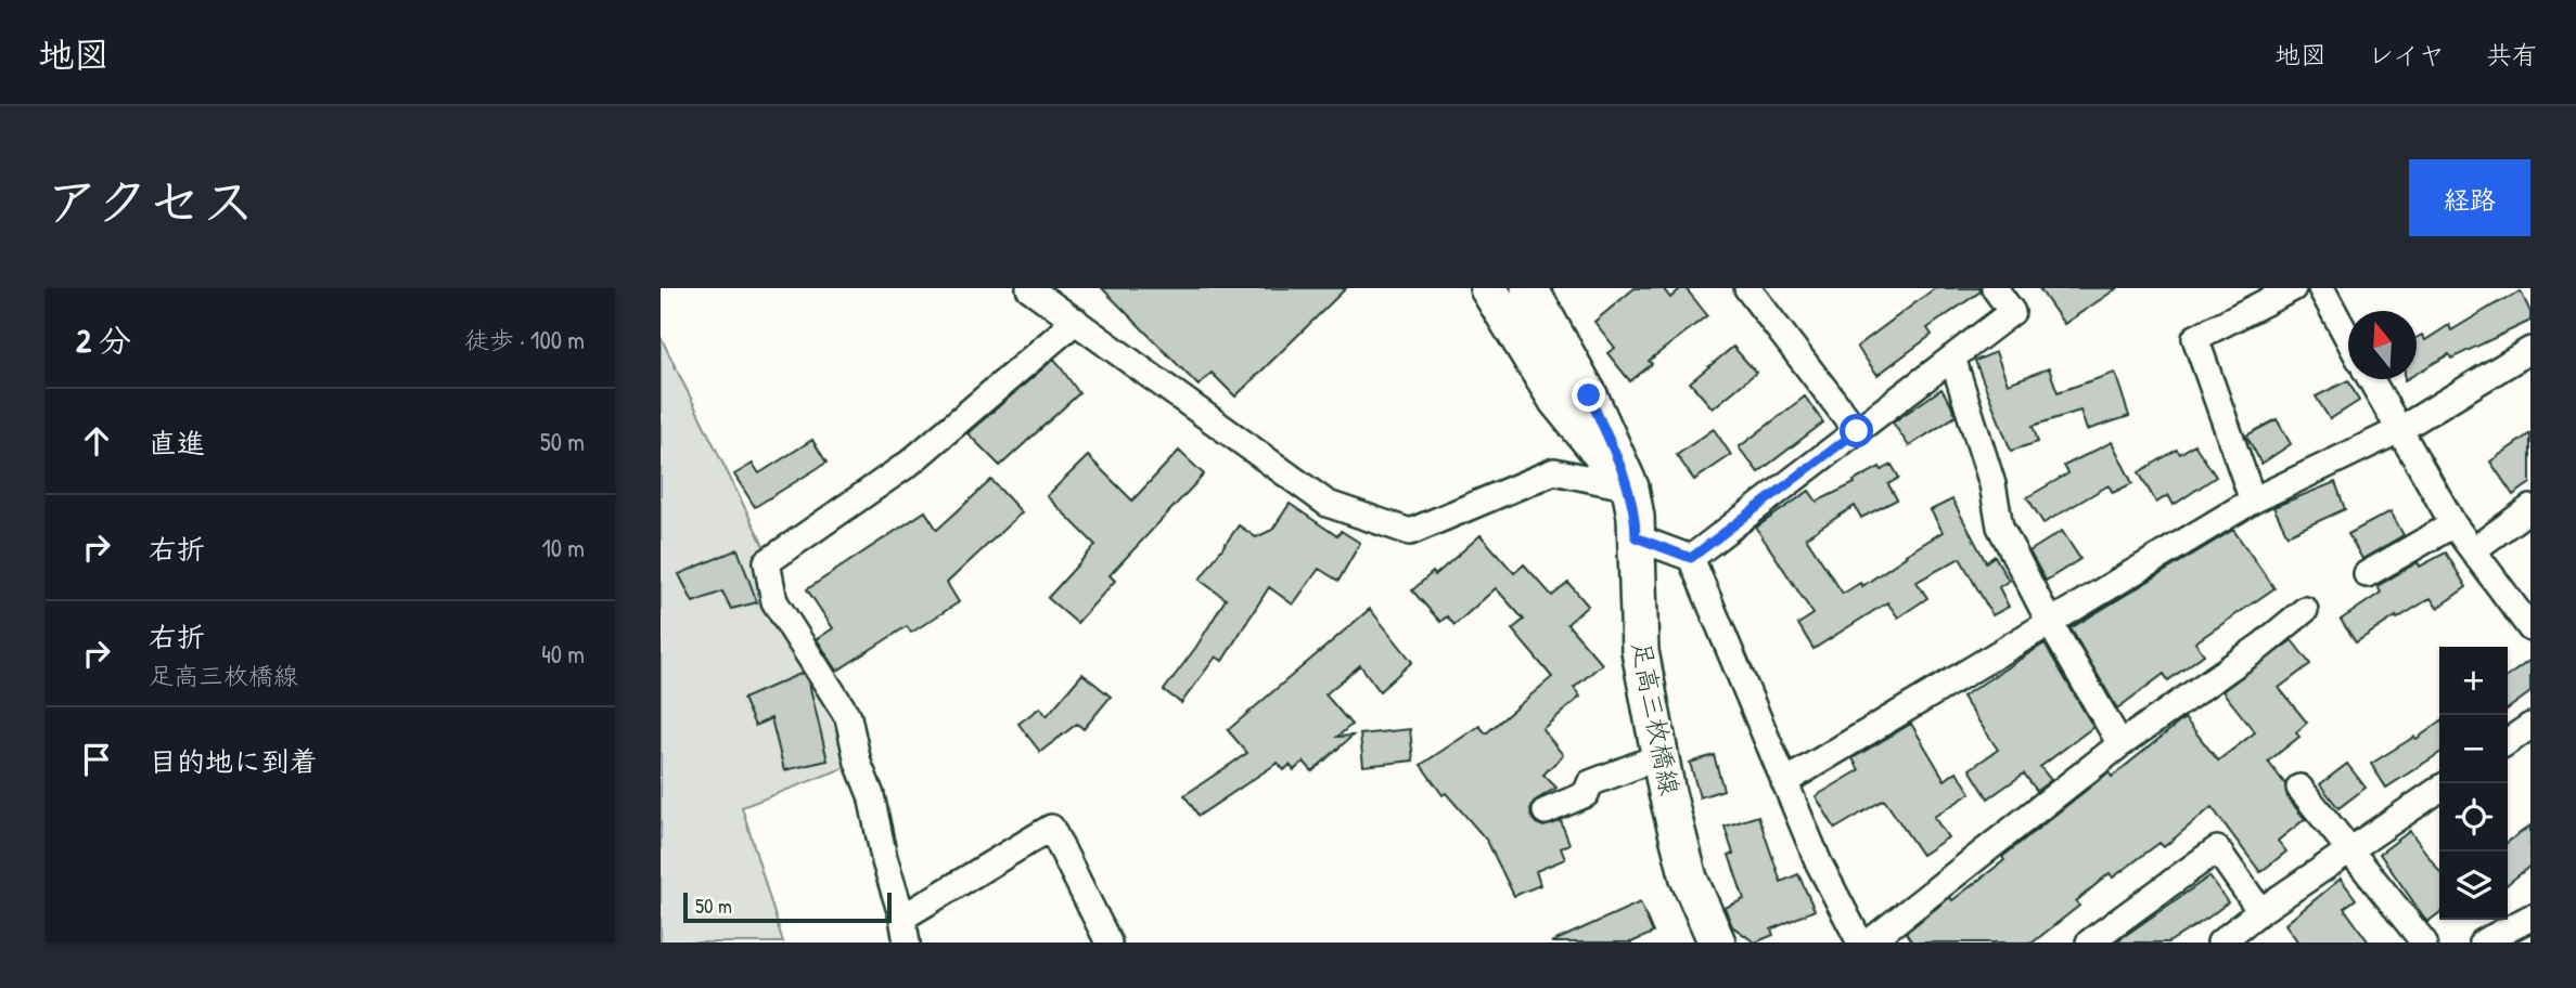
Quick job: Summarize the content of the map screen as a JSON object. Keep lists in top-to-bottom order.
{
  "streets": {
    "main road": ["足高三枚橋線"]
  },
  "scale_bar": "50 m",
  "north": "top",
  "page": {
    "header": "地図",
    "nav": ["地図", "レイヤ", "共有"],
    "title": "アクセス",
    "buttons": "経路",
    "heading": ["2 分", "徒歩 · 100 m"],
    "list": [
      ["直進", "50 m"],
      ["右折", "10 m"],
      ["右折", "足高三枚橋線", "40 m"],
      "目的地に到着"
    ],
    "map_buttons": ["+", "−"],
    "scale": "50 m"
  }
}
